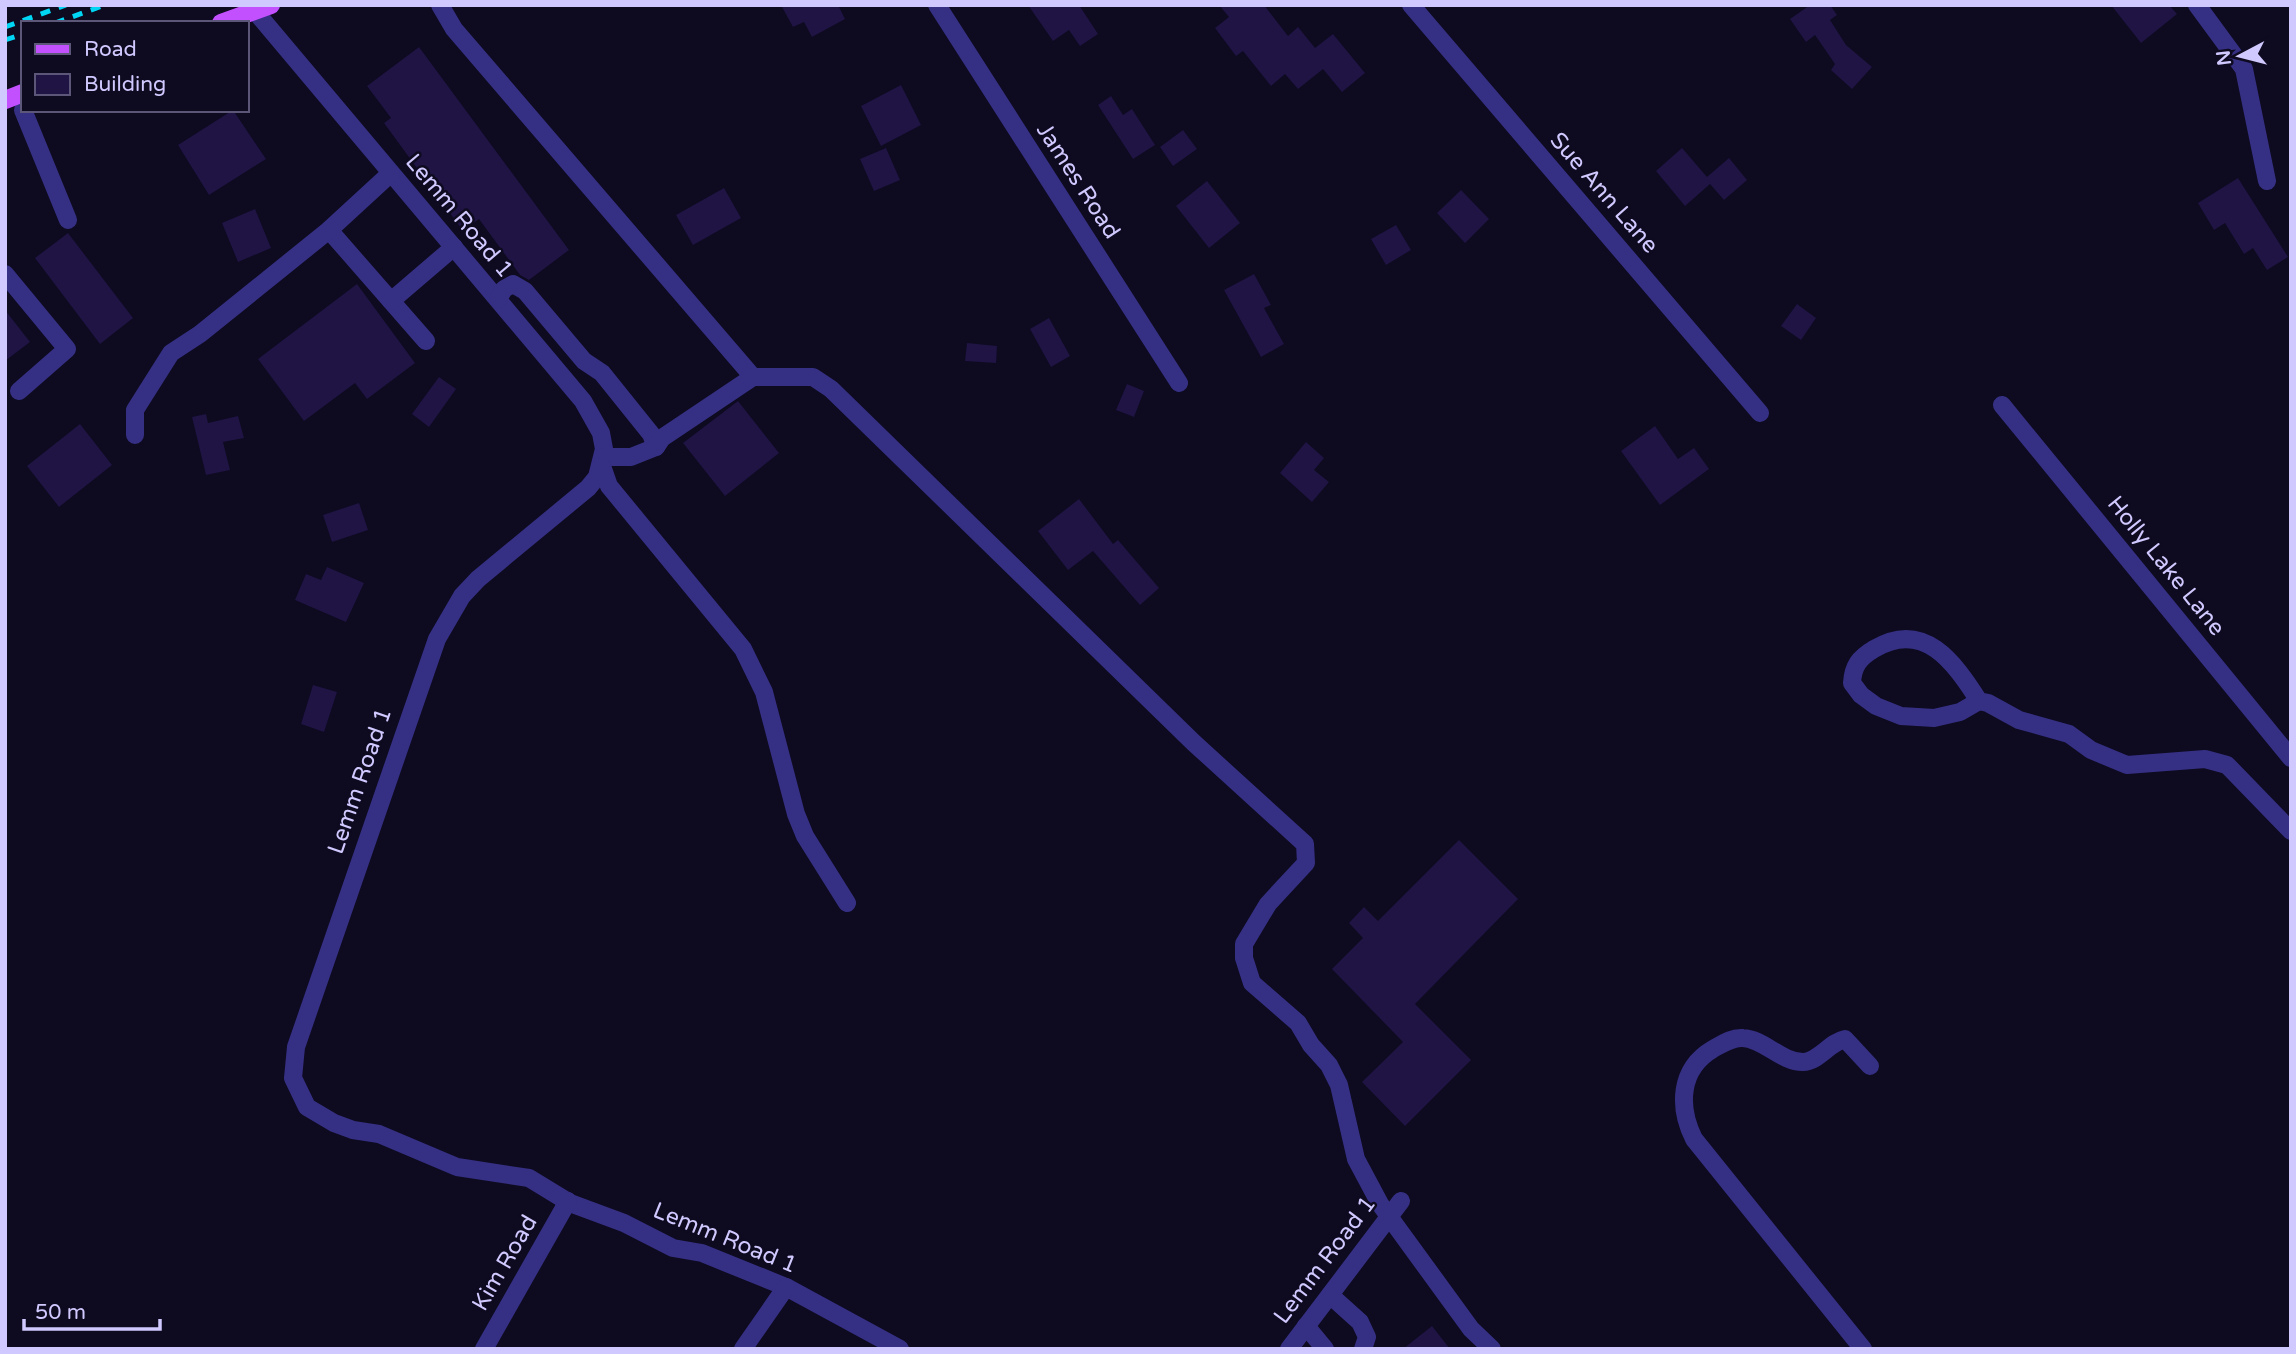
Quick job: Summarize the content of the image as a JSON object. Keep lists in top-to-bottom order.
{
  "streets": {
    "street": [
      "James Road",
      "Sue Ann Lane",
      "Lemm Road 1",
      "Holly Lake Lane",
      "Kim Road"
    ]
  },
  "crossings": [
    ["Lemm Road 1", "Kim Road"]
  ],
  "legend": ["Road", "Building"],
  "scale_bar": "50 m",
  "north": "left"
}
